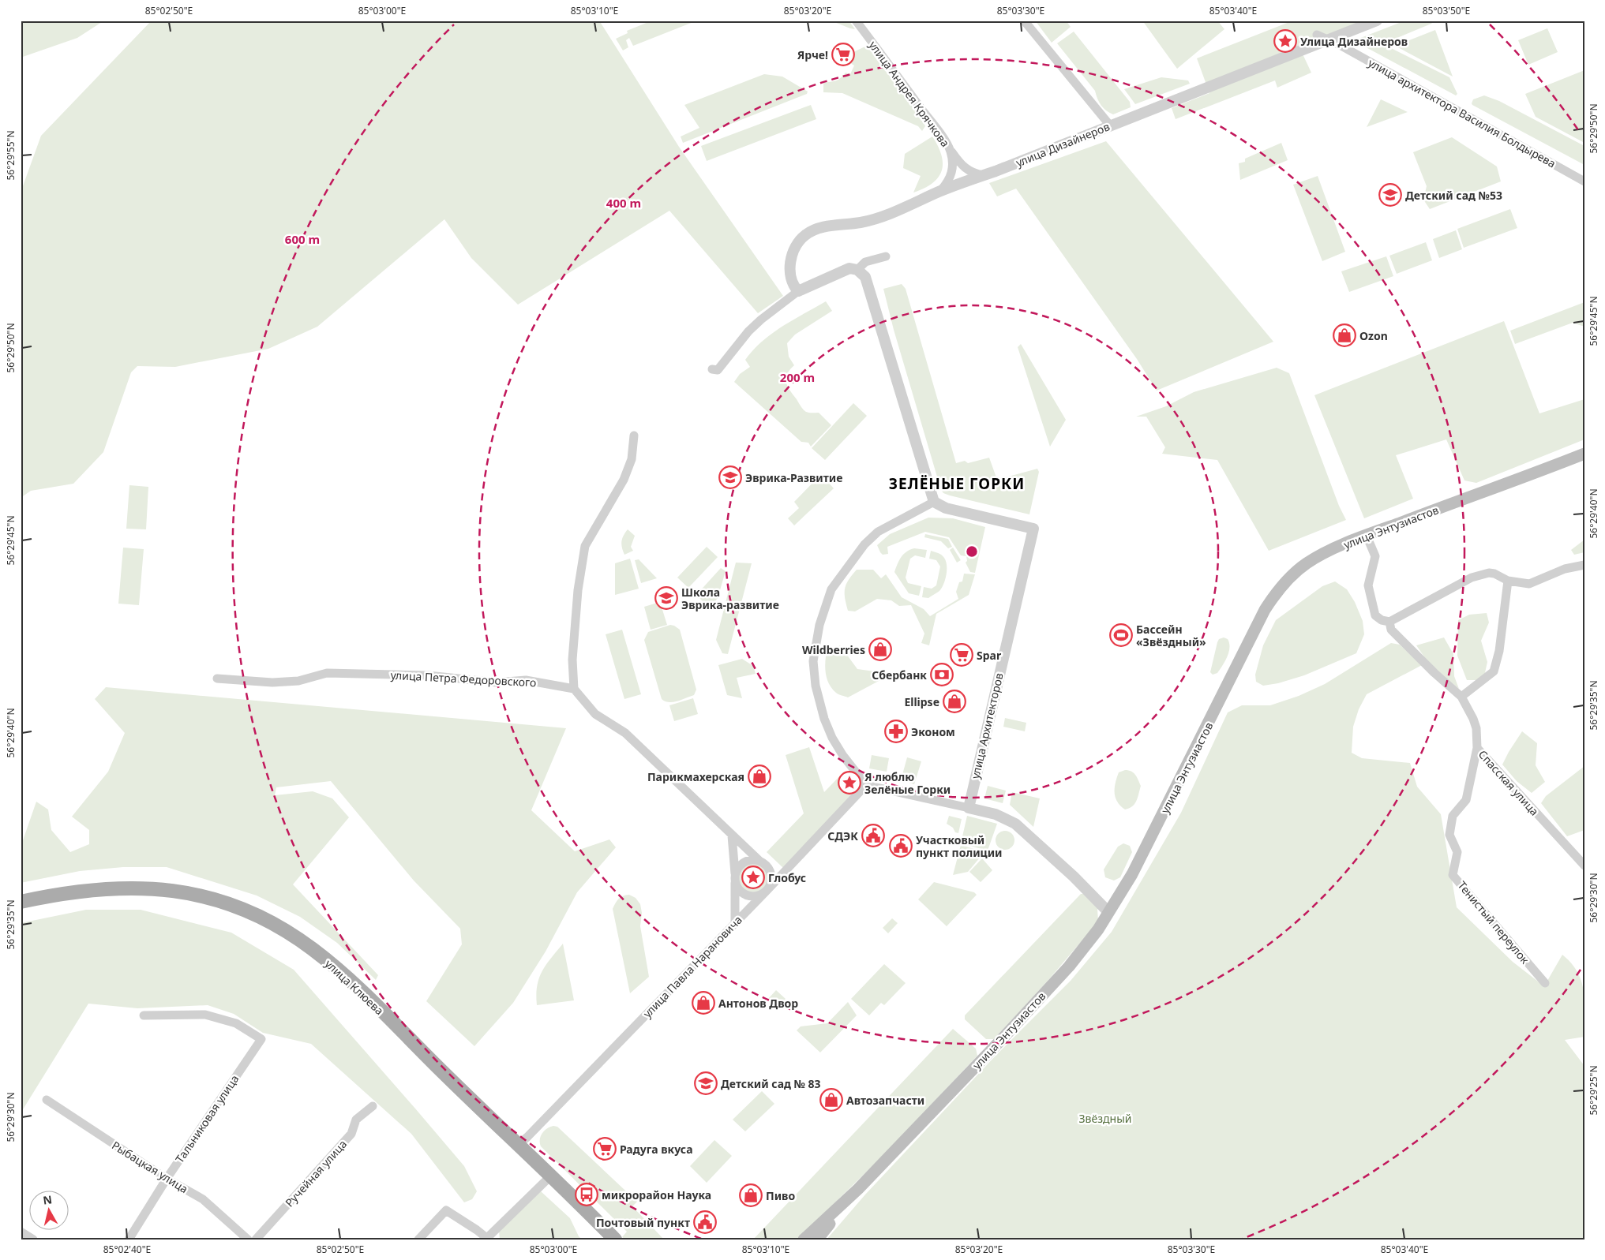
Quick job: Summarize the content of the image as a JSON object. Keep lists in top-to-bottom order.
{
  "streets": {
    "main road": ["улица Энтузиастов", "улица Клюева"],
    "street": [
      "улица Андрея Крячкова",
      "улица архитектора Василия Болдырева",
      "улица Дизайнеров",
      "улица Петра Федоровского",
      "улица Архитекторов",
      "Спасская улица",
      "Тенистый переулок",
      "улица Павла Нарановича",
      "Тальниковая улица",
      "Рыбацкая улица",
      "Ручейная улица"
    ]
  },
  "crossings": [
    ["улица Андрея Крячкова", "улица Дизайнеров"],
    ["улица архитектора Василия Болдырева", "улица Дизайнеров"],
    ["Спасская улица", "Тенистый переулок"],
    ["улица Павла Нарановича", "улица Клюева"],
    ["Тальниковая улица", "Рыбацкая улица"]
  ],
  "districts": ["ЗЕЛЁНЫЕ ГОРКИ"],
  "parks": ["Звёздный"],
  "places": {
    "place": ["Улица Дизайнеров", "Я люблю Зелёные Горки", "Глобус"],
    "supermarket": ["Ярче!", "Spar", "Радуга вкуса"],
    "school or university": [
      "Детский сад №53",
      "Эврика-Развитие",
      "Школа Эврика-развитие",
      "Детский сад № 83"
    ],
    "shop": [
      "Ozon",
      "Wildberries",
      "Ellipse",
      "Парикмахерская",
      "Антонов Двор",
      "Автозапчасти",
      "Пиво"
    ],
    "sports": ["Бассейн «Звёздный»"],
    "bank": ["Сбербанк"],
    "pharmacy": ["Эконом"],
    "public building": ["СДЭК", "Участковый пункт полиции", "Почтовый пункт"],
    "bus stop": ["микрорайон Наука"]
  },
  "north": "top",
  "coordinates": [
    "85°02'50\"E",
    "85°03'00\"E",
    "85°03'10\"E",
    "85°03'20\"E",
    "85°03'30\"E",
    "85°03'40\"E",
    "85°03'50\"E",
    "56°29'50\"N",
    "56°29'55\"N",
    "56°29'45\"N",
    "56°29'40\"N",
    "56°29'35\"N",
    "56°29'30\"N",
    "56°29'25\"N",
    "85°02'40\"E"
  ],
  "rings": ["400 m", "600 m", "200 m"]
}
